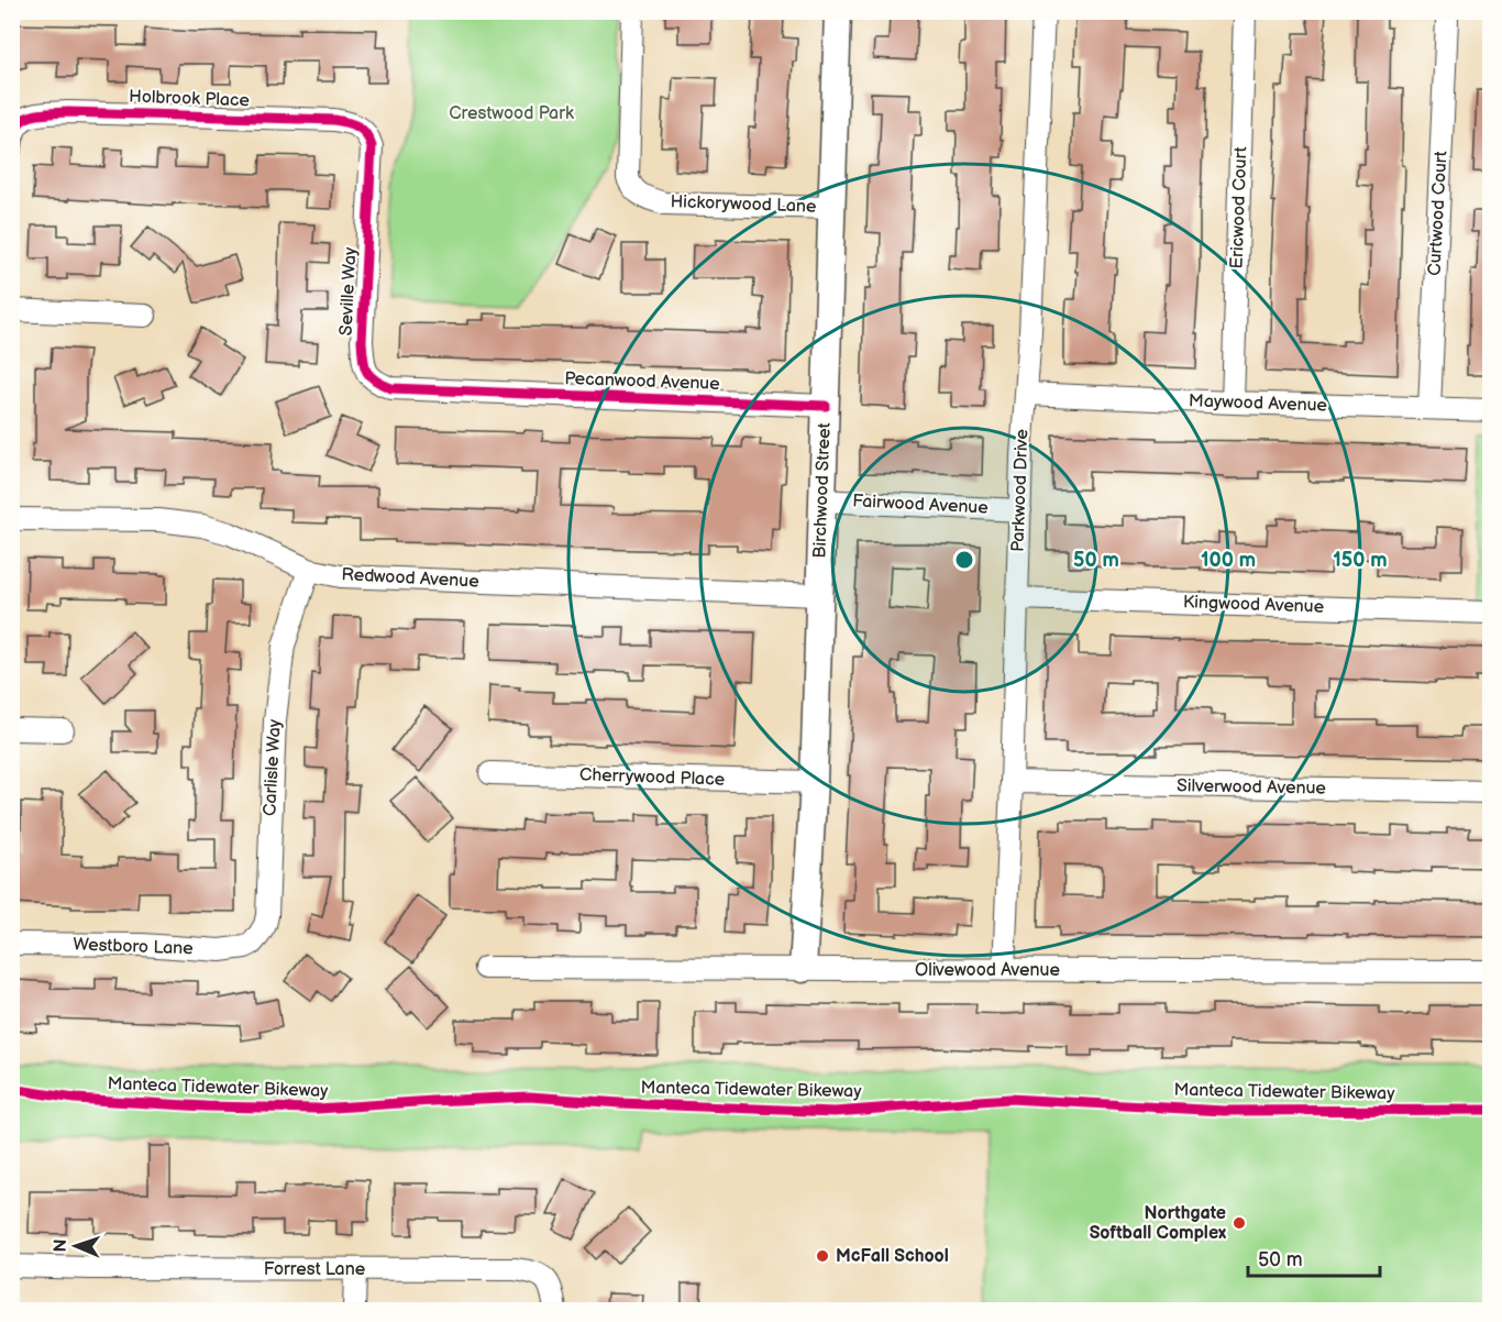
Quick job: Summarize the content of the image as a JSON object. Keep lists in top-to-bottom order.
{
  "streets": {
    "street": [
      "Holbrook Place",
      "Hickorywood Lane",
      "Ericwood Court",
      "Curtwood Court",
      "Seville Way",
      "Pecanwood Avenue",
      "Maywood Avenue",
      "Birchwood Street",
      "Parkwood Drive",
      "Fairwood Avenue",
      "Redwood Avenue",
      "Kingwood Avenue",
      "Carlisle Way",
      "Cherrywood Place",
      "Silverwood Avenue",
      "Westboro Lane",
      "Olivewood Avenue",
      "Forrest Lane"
    ],
    "cycle path": ["Manteca Tidewater Bikeway"]
  },
  "crossings": [
    ["Holbrook Place", "Seville Way"],
    ["Hickorywood Lane", "Birchwood Street"],
    ["Ericwood Court", "Maywood Avenue"],
    ["Curtwood Court", "Maywood Avenue"],
    ["Seville Way", "Pecanwood Avenue"],
    ["Pecanwood Avenue", "Birchwood Street"],
    ["Maywood Avenue", "Parkwood Drive"],
    ["Birchwood Street", "Fairwood Avenue"],
    ["Birchwood Street", "Redwood Avenue"],
    ["Birchwood Street", "Cherrywood Place"],
    ["Birchwood Street", "Olivewood Avenue"],
    ["Parkwood Drive", "Fairwood Avenue"],
    ["Parkwood Drive", "Kingwood Avenue"],
    ["Parkwood Drive", "Silverwood Avenue"],
    ["Parkwood Drive", "Olivewood Avenue"],
    ["Redwood Avenue", "Carlisle Way"],
    ["Carlisle Way", "Westboro Lane"]
  ],
  "parks": ["Crestwood Park"],
  "places": ["Northgate Softball Complex", "McFall School"],
  "scale_bar": "50 m",
  "north": "left",
  "rings": ["50 m", "100 m", "150 m"]
}
